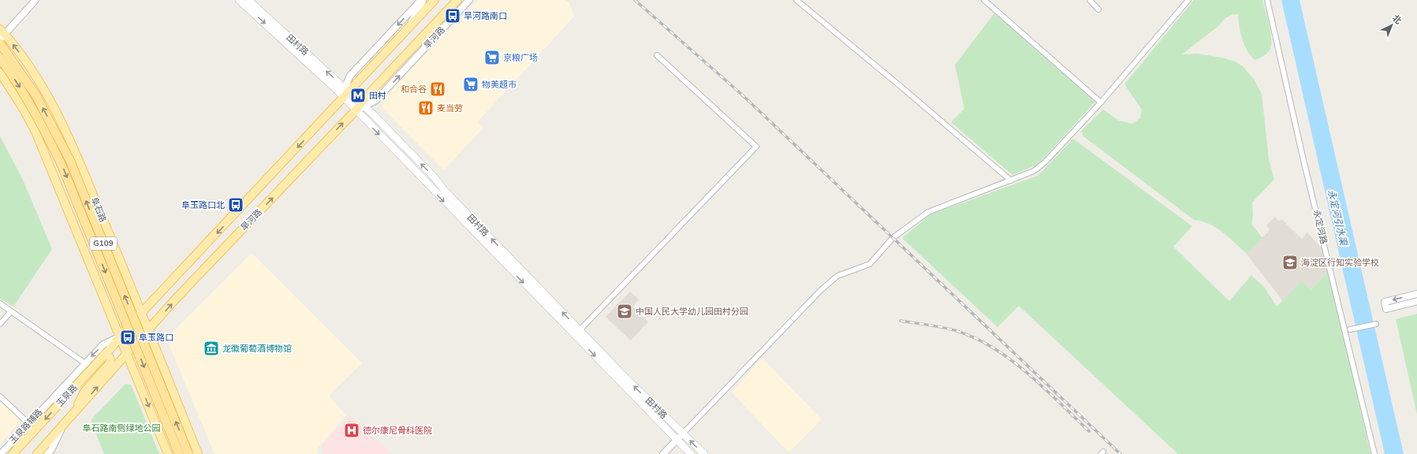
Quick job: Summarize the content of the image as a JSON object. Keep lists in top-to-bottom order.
{
  "streets": {
    "highway": ["阜石路", "G109"],
    "main road": ["旱河路", "田村路", "玉泉路"],
    "street": ["永定河路", "玉泉路辅路"]
  },
  "crossings": [
    ["旱河路", "田村路"],
    ["旱河路", "阜石路"],
    ["旱河路", "玉泉路"],
    ["旱河路", "玉泉路辅路"],
    ["玉泉路", "玉泉路辅路"]
  ],
  "water": ["永定河引水渠"],
  "parks": ["阜石路南侧绿地公园"],
  "places": {
    "bus stop": ["旱河路南口", "阜玉路口北", "阜玉路口"],
    "supermarket": ["京粮广场", "物美超市"],
    "restaurant": ["和合谷", "麦当劳"],
    "metro station": ["田村"],
    "school or university": ["海淀区行知实验学校", "中国人民大学幼儿园田村分园"],
    "museum": ["龙徽葡萄酒博物馆"],
    "hospital": ["德尔康尼骨科医院"]
  },
  "north": "top right"
}
